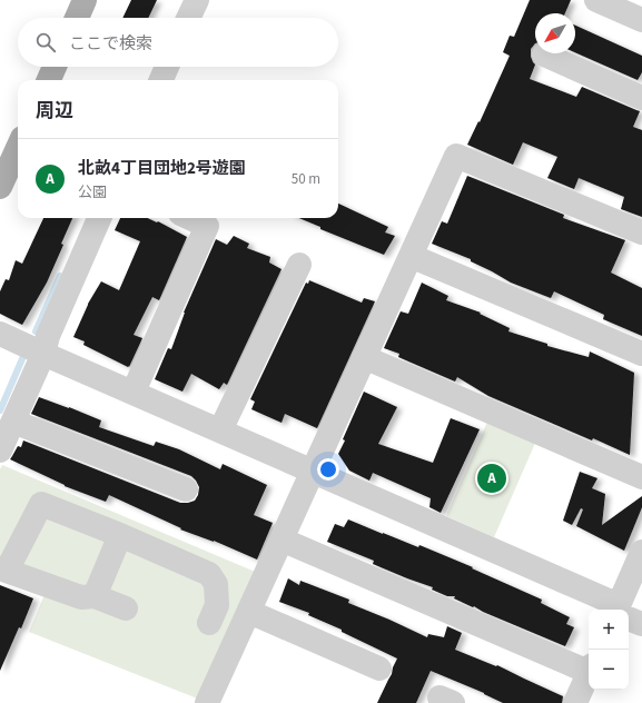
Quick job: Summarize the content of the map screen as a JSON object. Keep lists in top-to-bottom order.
{
  "north": "bottom left",
  "page": {
    "search": "ここで検索",
    "heading": "周辺",
    "list": [
      {
        "mark": "A",
        "name": "北畝4丁目団地2号遊園",
        "note": "公園",
        "value": "50 m"
      }
    ],
    "pins": "A",
    "map_buttons": ["+", "−"]
  }
}
